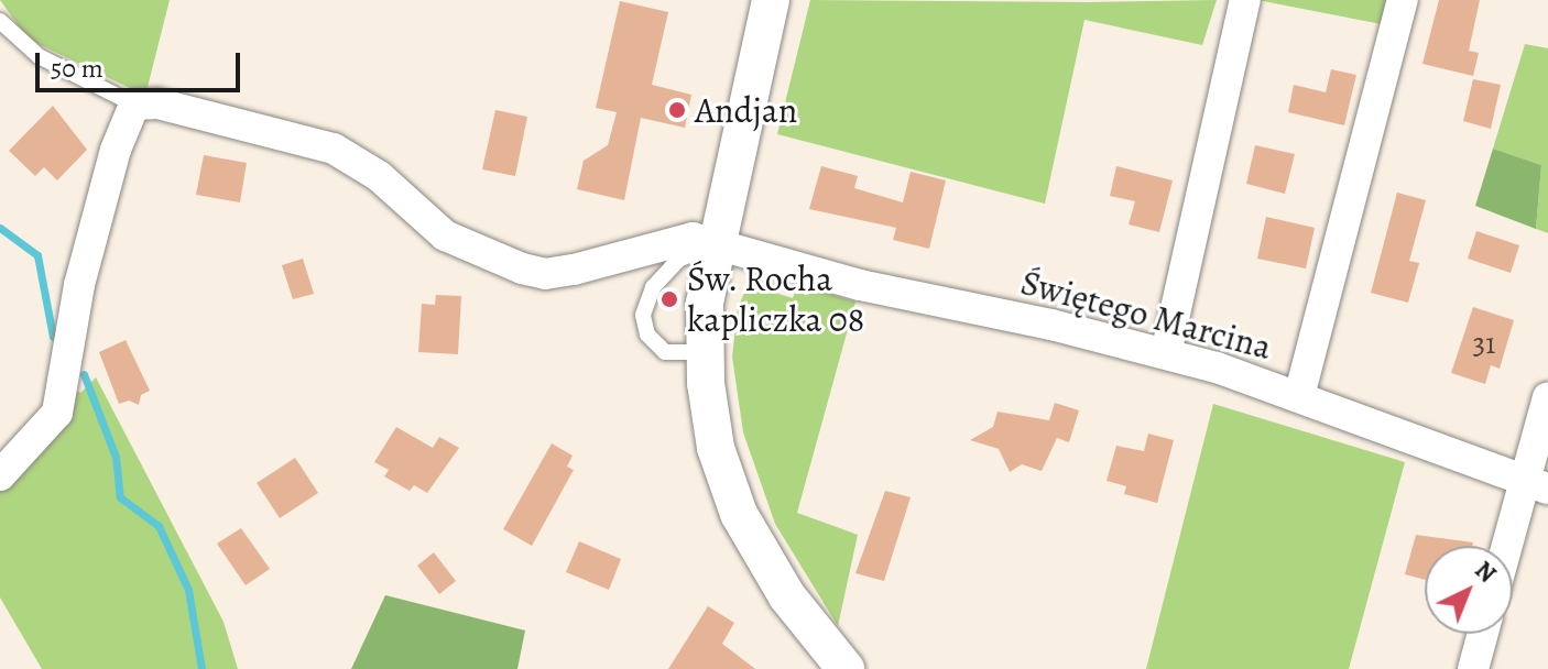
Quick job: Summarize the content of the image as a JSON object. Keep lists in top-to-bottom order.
{
  "streets": {
    "street": ["Świętego Marcina"]
  },
  "places": ["Andjan", "Św. Rocha kapliczka 08"],
  "house_numbers": ["31"],
  "scale_bar": "50 m",
  "north": "top right"
}
